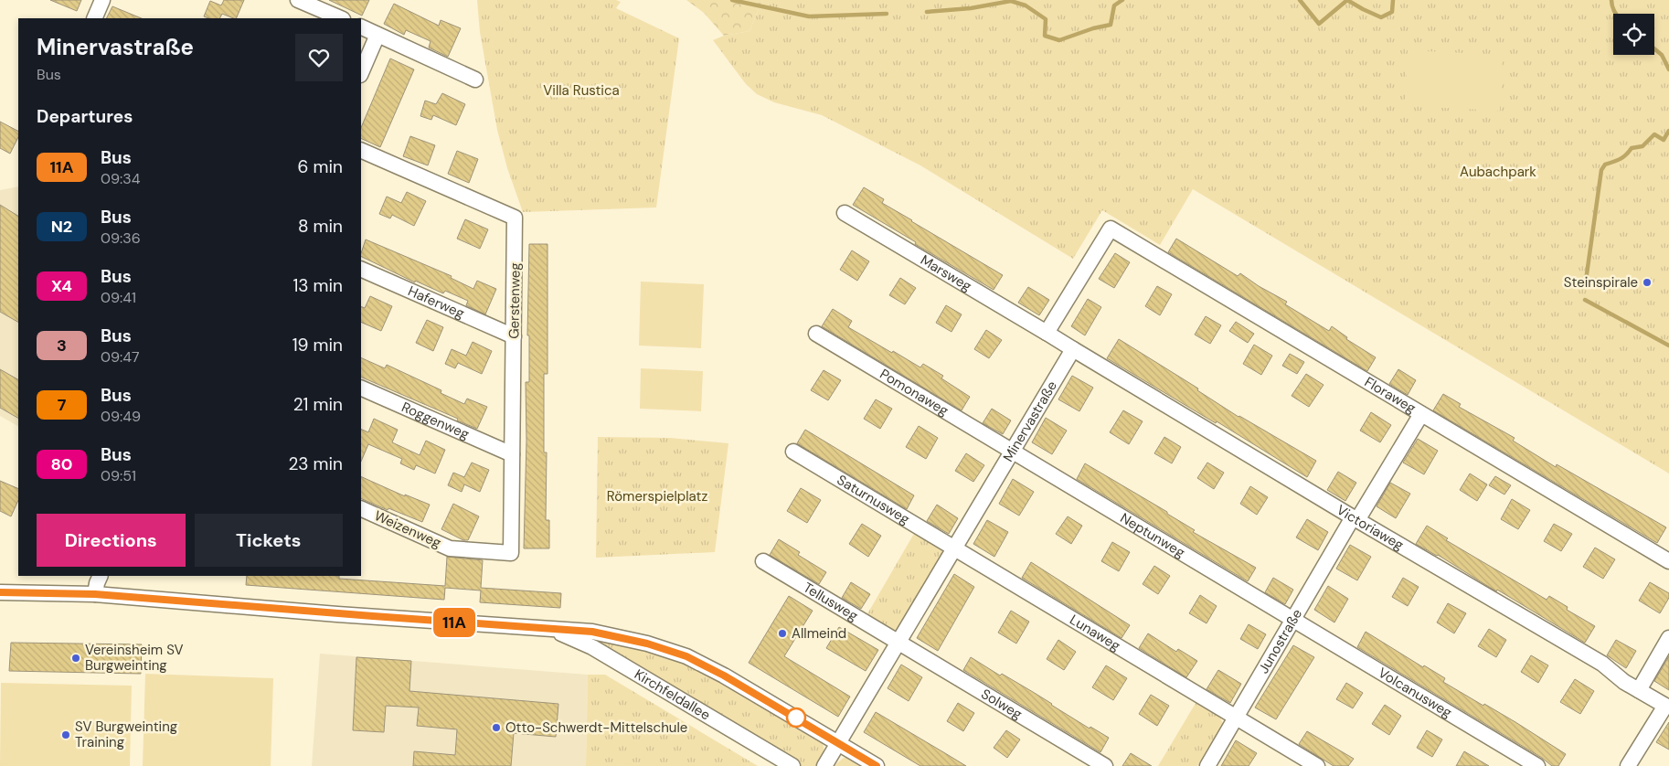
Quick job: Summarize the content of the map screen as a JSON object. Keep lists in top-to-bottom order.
{
  "streets": {
    "street": [
      "Marsweg",
      "Gerstenweg",
      "Haferweg",
      "Pomonaweg",
      "Floraweg",
      "Roggenweg",
      "Minervastraße",
      "Saturnusweg",
      "Victoriaweg",
      "Weizenweg",
      "Neptunweg",
      "Tellusweg",
      "Lunaweg",
      "Junostraße",
      "Volcanusweg",
      "Kirchfeldallee",
      "Solweg"
    ]
  },
  "crossings": [
    ["Marsweg", "Floraweg"],
    ["Gerstenweg", "Haferweg"],
    ["Gerstenweg", "Roggenweg"],
    ["Gerstenweg", "Weizenweg"],
    ["Pomonaweg", "Minervastraße"],
    ["Pomonaweg", "Neptunweg"],
    ["Floraweg", "Junostraße"],
    ["Minervastraße", "Saturnusweg"],
    ["Minervastraße", "Victoriaweg"],
    ["Minervastraße", "Neptunweg"],
    ["Minervastraße", "Tellusweg"],
    ["Minervastraße", "Lunaweg"],
    ["Minervastraße", "Kirchfeldallee"],
    ["Minervastraße", "Solweg"],
    ["Saturnusweg", "Lunaweg"],
    ["Victoriaweg", "Junostraße"],
    ["Neptunweg", "Junostraße"],
    ["Neptunweg", "Volcanusweg"],
    ["Tellusweg", "Solweg"],
    ["Lunaweg", "Junostraße"],
    ["Junostraße", "Volcanusweg"]
  ],
  "parks": ["Villa Rustica", "Aubachpark", "Römerspielplatz"],
  "places": [
    "Steinspirale",
    "Allmeind",
    "Vereinsheim SV Burgweinting",
    "Otto-Schwerdt-Mittelschule",
    "SV Burgweinting Training"
  ],
  "lines": ["bus line 11A"],
  "page": {
    "on_map": "11A",
    "heading": [
      ["Minervastraße", "Bus"],
      "Departures"
    ],
    "list": [
      {
        "mark": "11A",
        "name": "Bus",
        "note": "09:34",
        "value": "6 min"
      },
      {
        "mark": "N2",
        "name": "Bus",
        "note": "09:36",
        "value": "8 min"
      },
      {
        "mark": "X4",
        "name": "Bus",
        "note": "09:41",
        "value": "13 min"
      },
      {
        "mark": "3",
        "name": "Bus",
        "note": "09:47",
        "value": "19 min"
      },
      {
        "mark": "7",
        "name": "Bus",
        "note": "09:49",
        "value": "21 min"
      },
      {
        "mark": "80",
        "name": "Bus",
        "note": "09:51",
        "value": "23 min"
      }
    ],
    "buttons": ["Directions", "Tickets"]
  }
}
